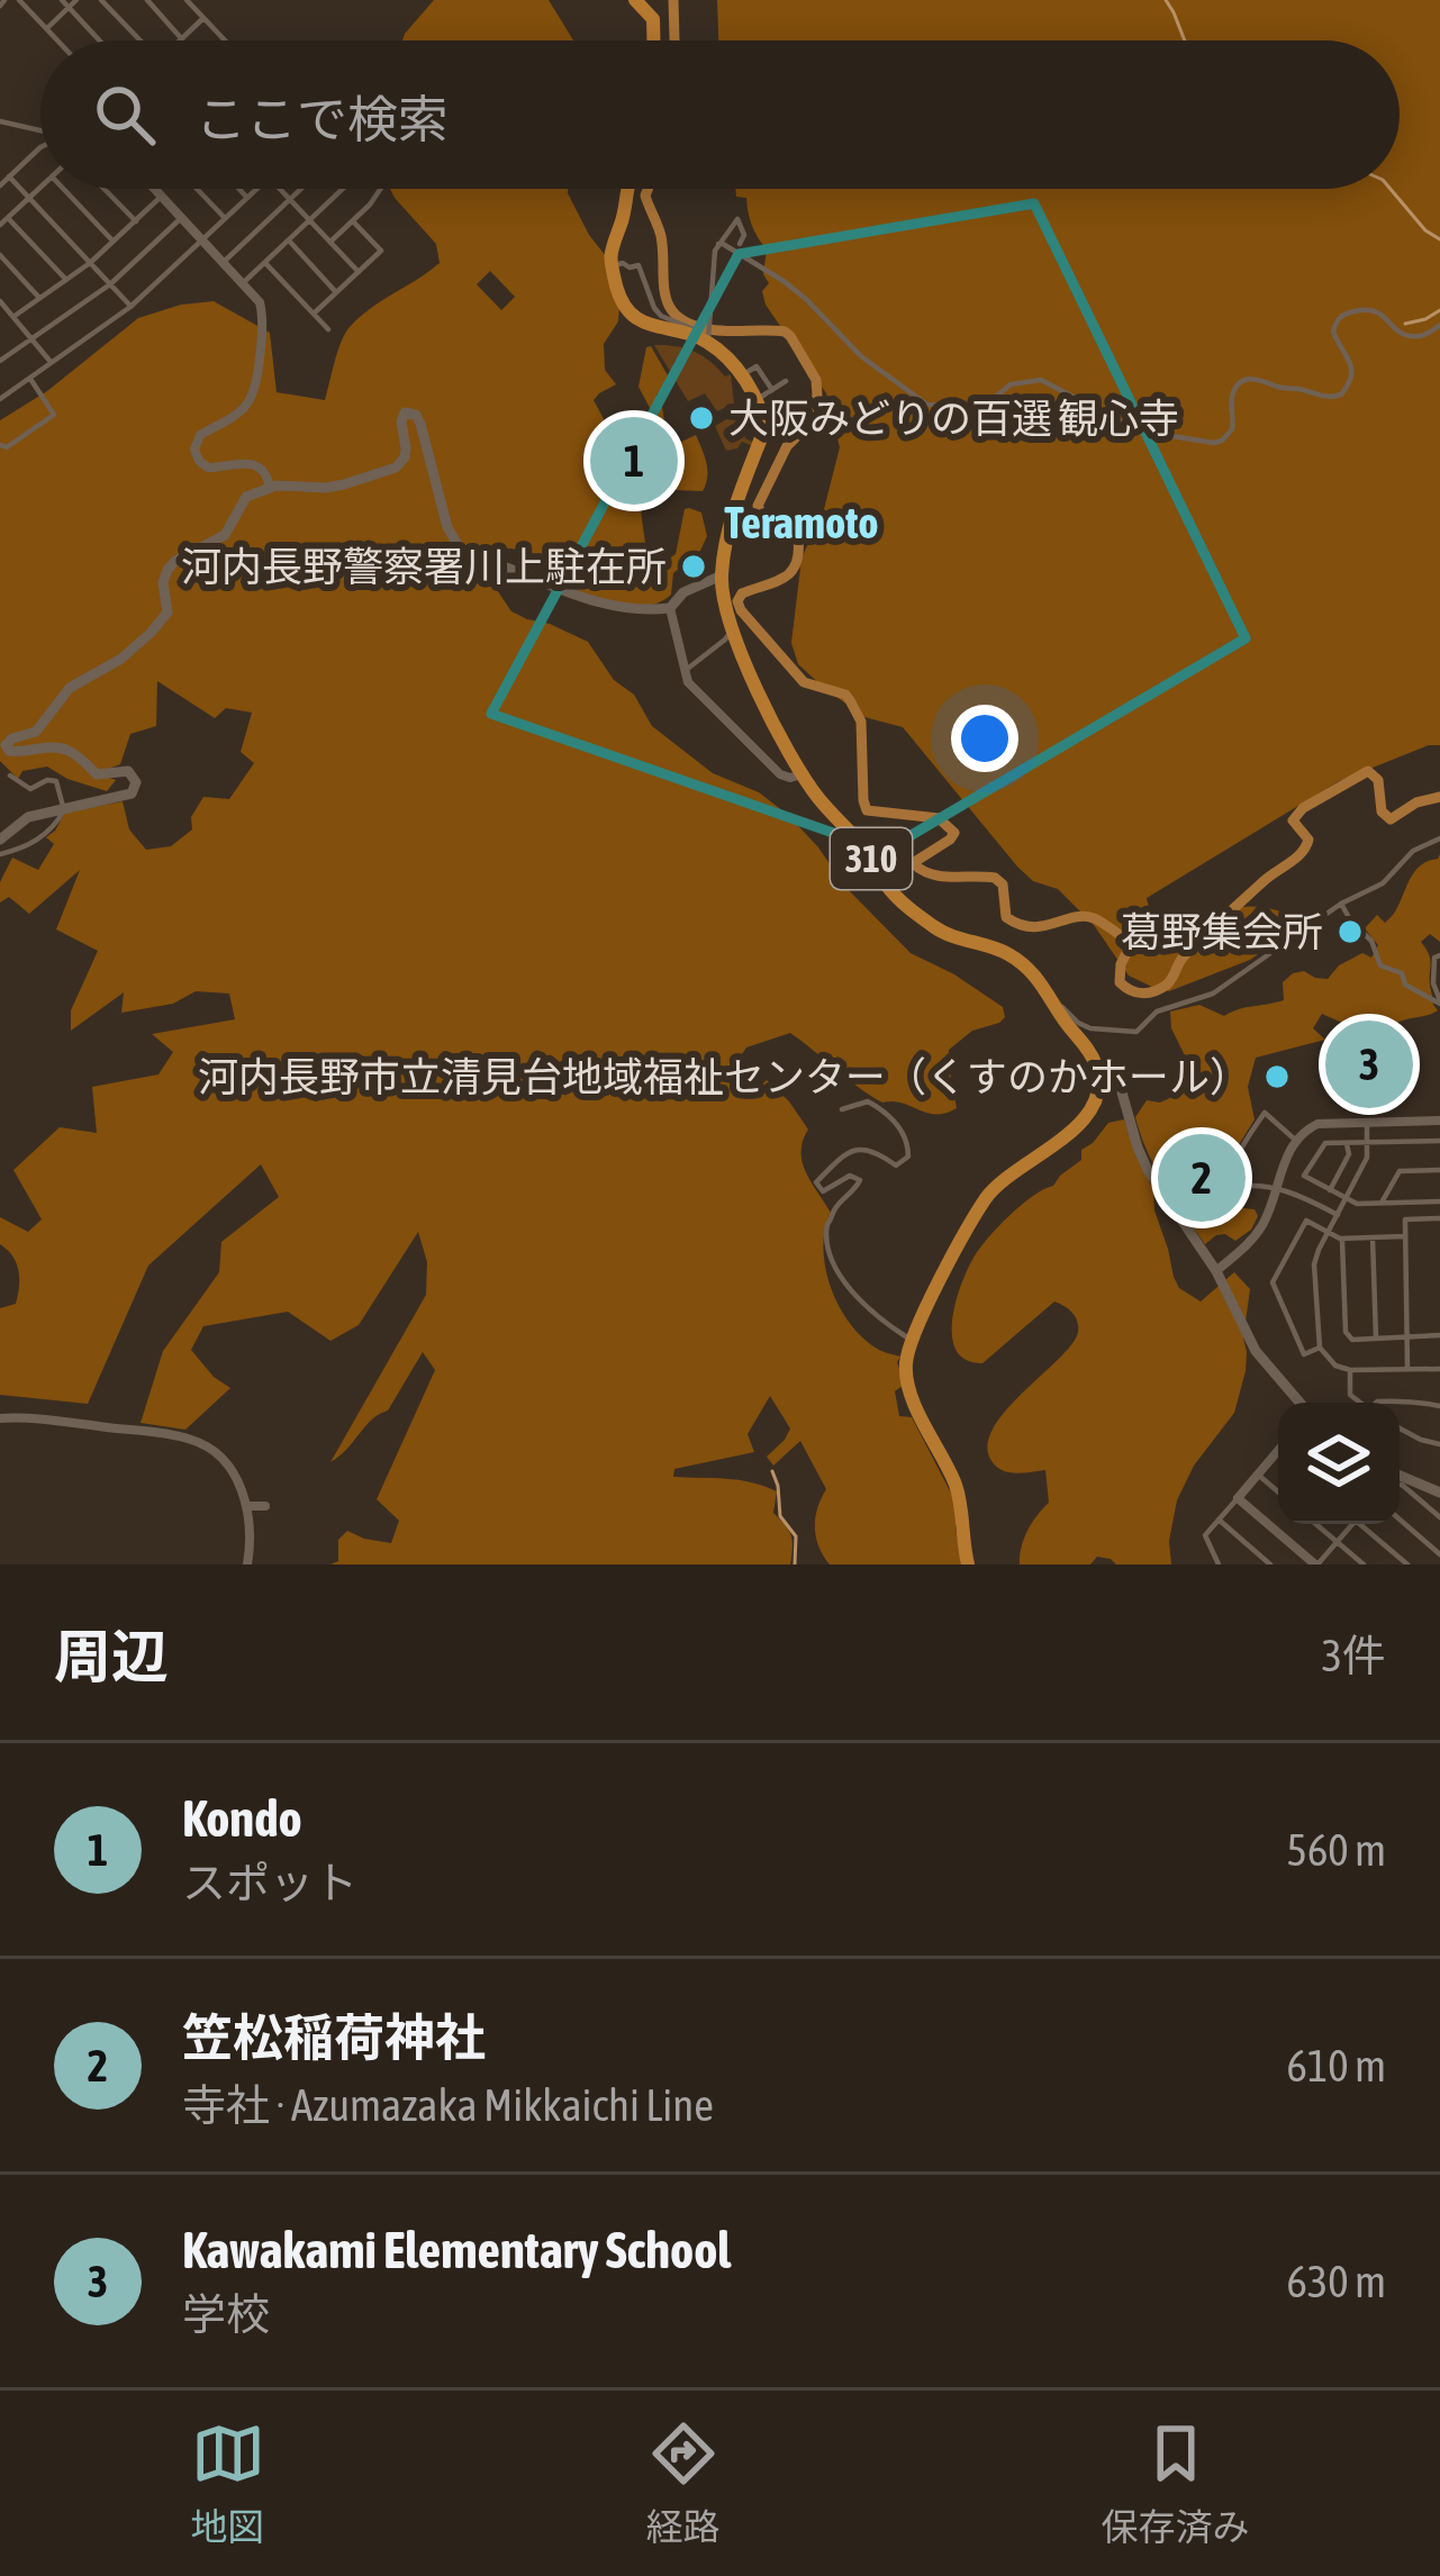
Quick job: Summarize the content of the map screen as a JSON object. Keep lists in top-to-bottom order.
{
  "streets": {
    "highway": ["310"]
  },
  "districts": ["Teramoto"],
  "places": [
    "大阪みどりの百選 観心寺",
    "河内長野警察署川上駐在所",
    "葛野集会所",
    "河内長野市立清見台地域福祉センター（くすのかホール）"
  ],
  "page": {
    "search": "ここで検索",
    "pins": ["1", "3", "2"],
    "heading": ["周辺", "3件"],
    "list": [
      {
        "mark": "1",
        "name": "Kondo",
        "note": "スポット",
        "value": "560 m"
      },
      {
        "mark": "2",
        "name": "笠松稲荷神社",
        "note": "寺社 · Azumazaka Mikkaichi Line",
        "value": "610 m"
      },
      {
        "mark": "3",
        "name": "Kawakami Elementary School",
        "note": "学校",
        "value": "630 m"
      }
    ],
    "nav": ["地図", "経路", "保存済み"]
  }
}
